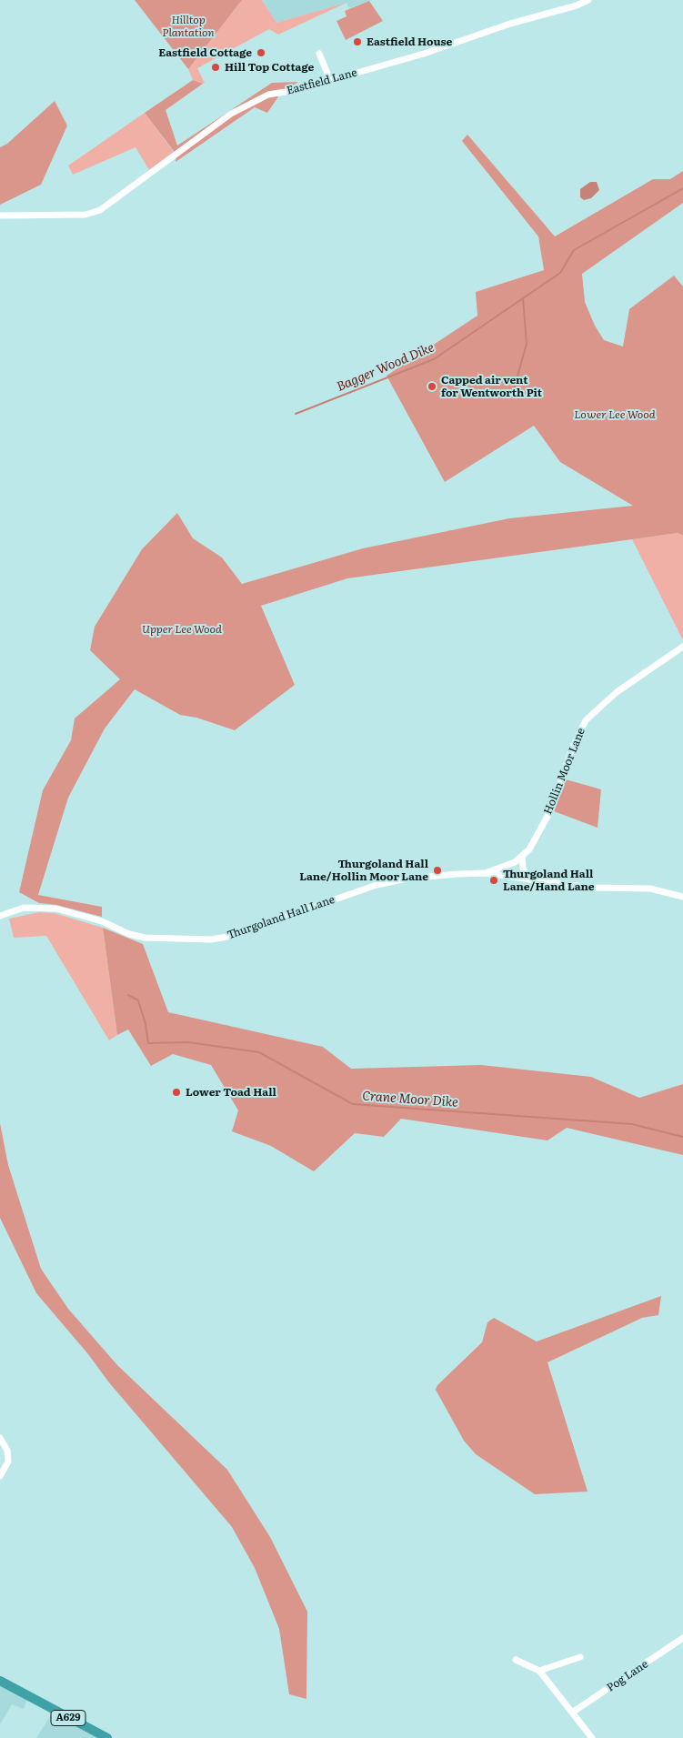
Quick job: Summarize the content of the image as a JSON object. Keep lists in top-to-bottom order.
{
  "streets": {
    "highway": ["A629"],
    "street": [
      "Eastfield Lane",
      "Hollin Moor Lane",
      "Thurgoland Hall Lane",
      "Pog Lane"
    ]
  },
  "crossings": [
    ["Hollin Moor Lane", "Thurgoland Hall Lane"]
  ],
  "water": ["Bagger Wood Dike", "Crane Moor Dike"],
  "parks": ["Hilltop Plantation", "Lower Lee Wood", "Upper Lee Wood"],
  "places": [
    "Eastfield House",
    "Eastfield Cottage",
    "Hill Top Cottage",
    "Capped air vent for Wentworth Pit",
    "Thurgoland Hall Lane/Hollin Moor Lane",
    "Thurgoland Hall Lane/Hand Lane",
    "Lower Toad Hall"
  ]
}
